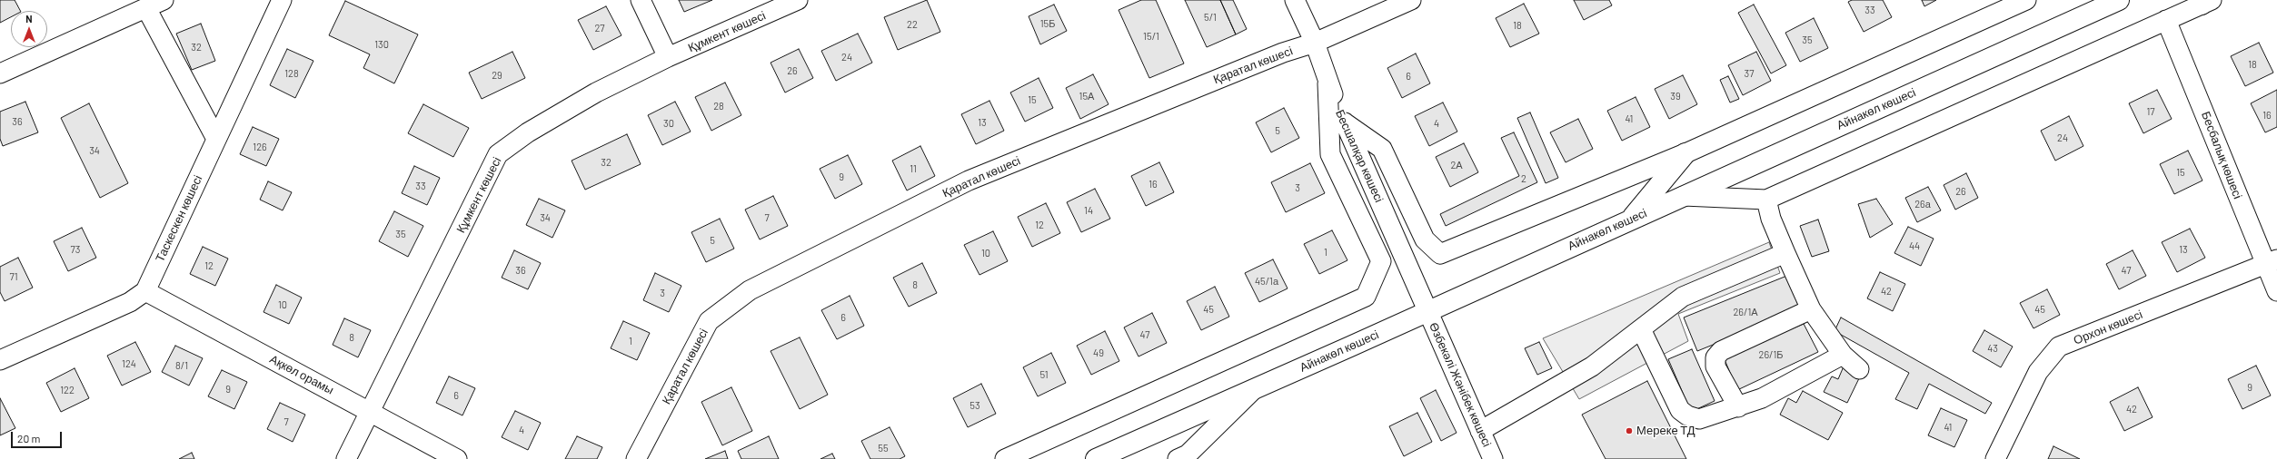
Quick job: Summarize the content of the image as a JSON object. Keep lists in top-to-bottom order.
{
  "streets": {
    "main road": ["Айнакөл көшесі"],
    "street": [
      "Құмкент көшесі",
      "Қаратал көшесі",
      "Бесбалық көшесі",
      "Бесшалқар көшесі",
      "Таскескен көшесі",
      "Орхон көшесі",
      "Ақкөл орамы",
      "Өзбекәлі Жәнібек көшесі"
    ]
  },
  "crossings": [
    ["Құмкент көшесі", "Ақкөл орамы"],
    ["Қаратал көшесі", "Бесшалқар көшесі"],
    ["Айнакөл көшесі", "Бесшалқар көшесі"],
    ["Айнакөл көшесі", "Өзбекәлі Жәнібек көшесі"],
    ["Бесбалық көшесі", "Орхон көшесі"],
    ["Бесшалқар көшесі", "Өзбекәлі Жәнібек көшесі"],
    ["Таскескен көшесі", "Ақкөл орамы"]
  ],
  "places": ["Мереке ТД"],
  "house_numbers": [
    "33",
    "5/1",
    "15Б",
    "22",
    "18",
    "27",
    "15/1",
    "35",
    "130",
    "32",
    "24",
    "18",
    "26",
    "128",
    "37",
    "29",
    "6",
    "15А",
    "39",
    "15",
    "28",
    "17",
    "16",
    "41",
    "36",
    "13",
    "30",
    "4",
    "5",
    "24",
    "126",
    "34",
    "32",
    "2А",
    "11",
    "15",
    "9",
    "2",
    "16",
    "33",
    "3",
    "26",
    "26а",
    "14",
    "34",
    "7",
    "12",
    "35",
    "5",
    "44",
    "73",
    "13",
    "1",
    "10",
    "12",
    "36",
    "47",
    "71",
    "45/1а",
    "8",
    "42",
    "3",
    "10",
    "45",
    "45",
    "26/1А",
    "6",
    "47",
    "8",
    "1",
    "43",
    "49",
    "26/1Б",
    "124",
    "8/1",
    "51",
    "9",
    "9",
    "122",
    "6",
    "53",
    "42",
    "7",
    "41",
    "4",
    "55"
  ],
  "scale_bar": "20 m",
  "north": "top"
}
